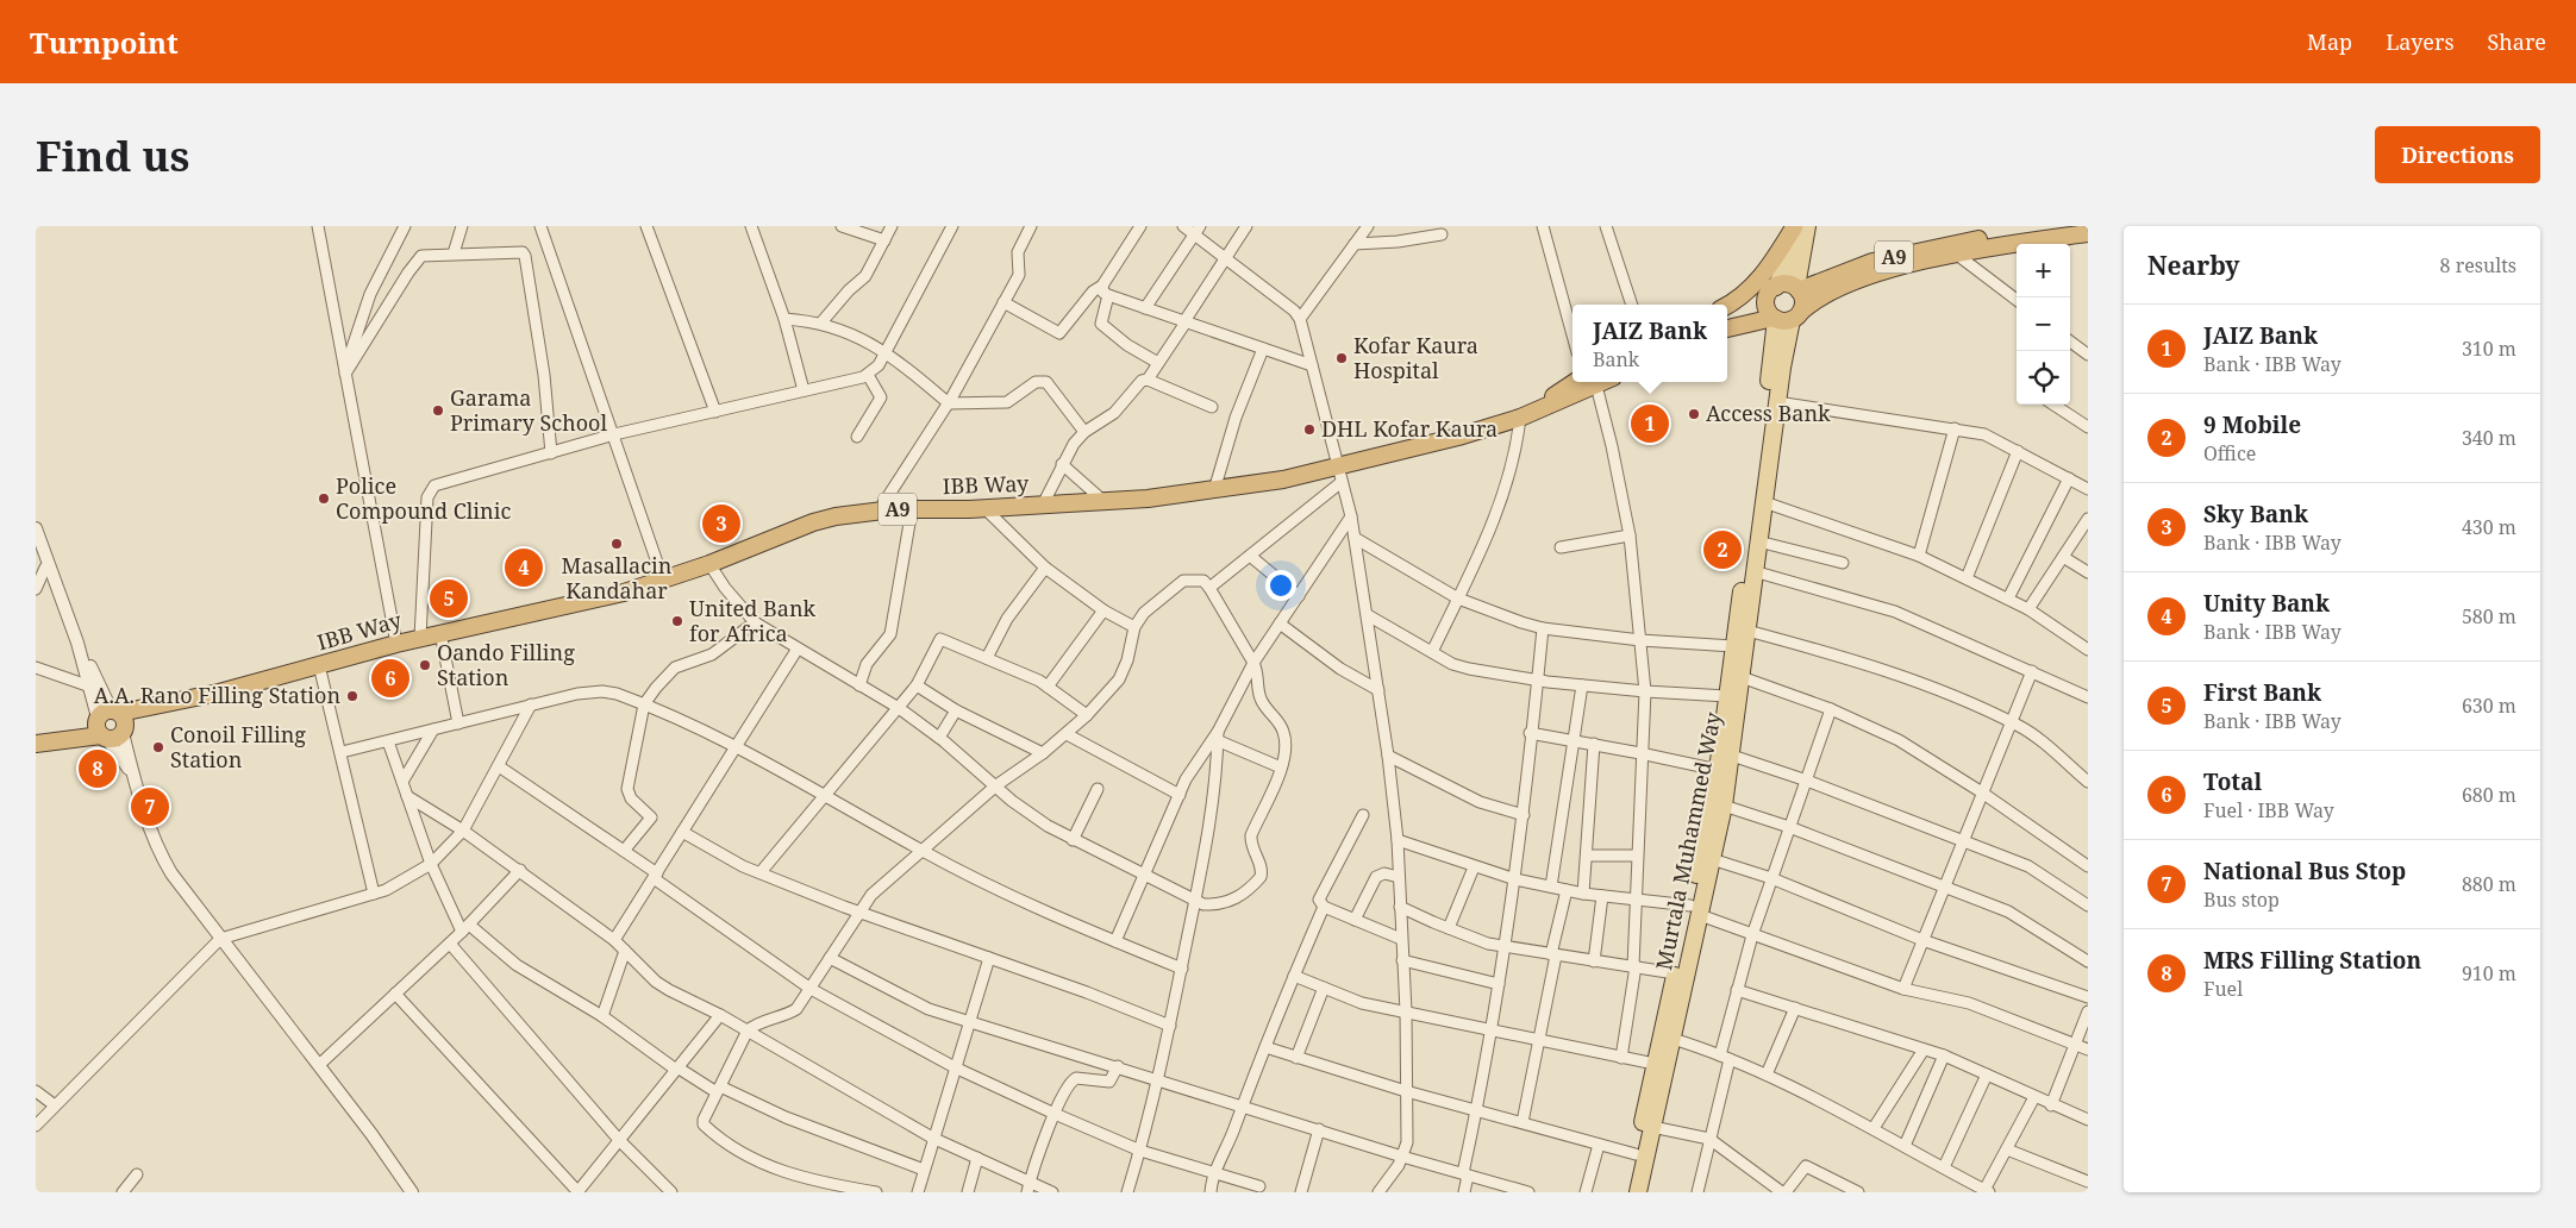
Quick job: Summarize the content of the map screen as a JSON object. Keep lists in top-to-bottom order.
{
  "streets": {
    "highway": ["A9", "IBB Way"],
    "main road": ["Murtala Muhammed Way"]
  },
  "crossings": [
    ["A9", "IBB Way"],
    ["A9", "Murtala Muhammed Way"]
  ],
  "places": [
    "Kofar Kaura Hospital",
    "Garama Primary School",
    "Access Bank",
    "DHL Kofar Kaura",
    "Police Compound Clinic",
    "Masallacin Kandahar",
    "United Bank for Africa",
    "Oando Filling Station",
    "A.A. Rano Filling Station",
    "Conoil Filling Station"
  ],
  "page": {
    "header": "Turnpoint",
    "nav": ["Map", "Layers", "Share"],
    "buttons": "Directions",
    "title": "Find us",
    "heading": ["Nearby", "8 results"],
    "map_buttons": ["+", "−"],
    "list": [
      {
        "mark": "1",
        "name": "JAIZ Bank",
        "note": "Bank · IBB Way",
        "value": "310 m"
      },
      {
        "mark": "2",
        "name": "9 Mobile",
        "note": "Office",
        "value": "340 m"
      },
      {
        "mark": "3",
        "name": "Sky Bank",
        "note": "Bank · IBB Way",
        "value": "430 m"
      },
      {
        "mark": "4",
        "name": "Unity Bank",
        "note": "Bank · IBB Way",
        "value": "580 m"
      },
      {
        "mark": "5",
        "name": "First Bank",
        "note": "Bank · IBB Way",
        "value": "630 m"
      },
      {
        "mark": "6",
        "name": "Total",
        "note": "Fuel · IBB Way",
        "value": "680 m"
      },
      {
        "mark": "7",
        "name": "National Bus Stop",
        "note": "Bus stop",
        "value": "880 m"
      },
      {
        "mark": "8",
        "name": "MRS Filling Station",
        "note": "Fuel",
        "value": "910 m"
      }
    ],
    "popup": ["JAIZ Bank", "Bank"],
    "pins": [
      "1",
      "3",
      "2",
      "4",
      "5",
      "6",
      "8",
      "7"
    ]
  }
}
